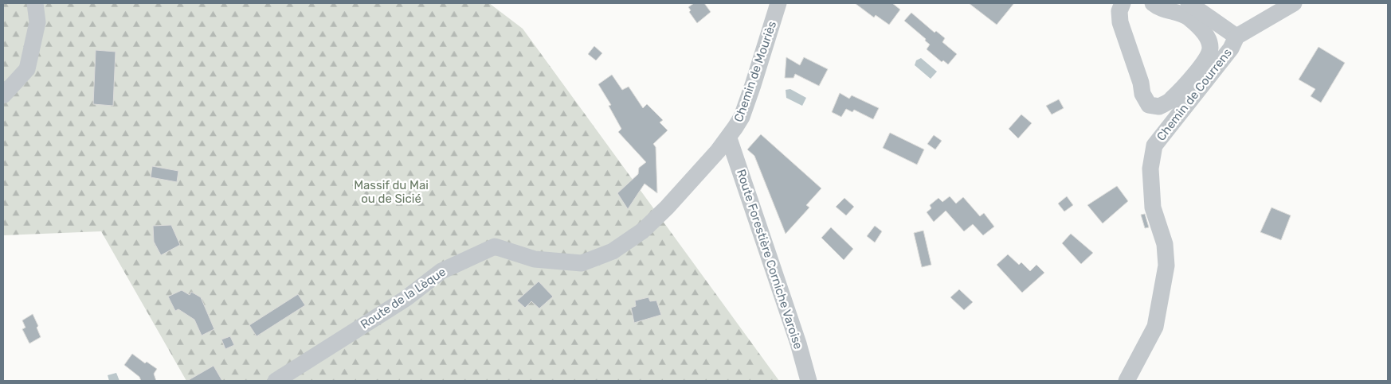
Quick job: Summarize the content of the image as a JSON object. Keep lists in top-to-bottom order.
{
  "streets": {
    "street": [
      "Chemin de Mouriès",
      "Chemin de Courrens",
      "Route Forestière Corniche Varoise",
      "Route de la Lèque"
    ]
  },
  "crossings": [
    ["Chemin de Mouriès", "Route Forestière Corniche Varoise"],
    ["Chemin de Mouriès", "Route de la Lèque"],
    ["Route Forestière Corniche Varoise", "Route de la Lèque"]
  ],
  "parks": ["Massif du Mai ou de Sicié"]
}
